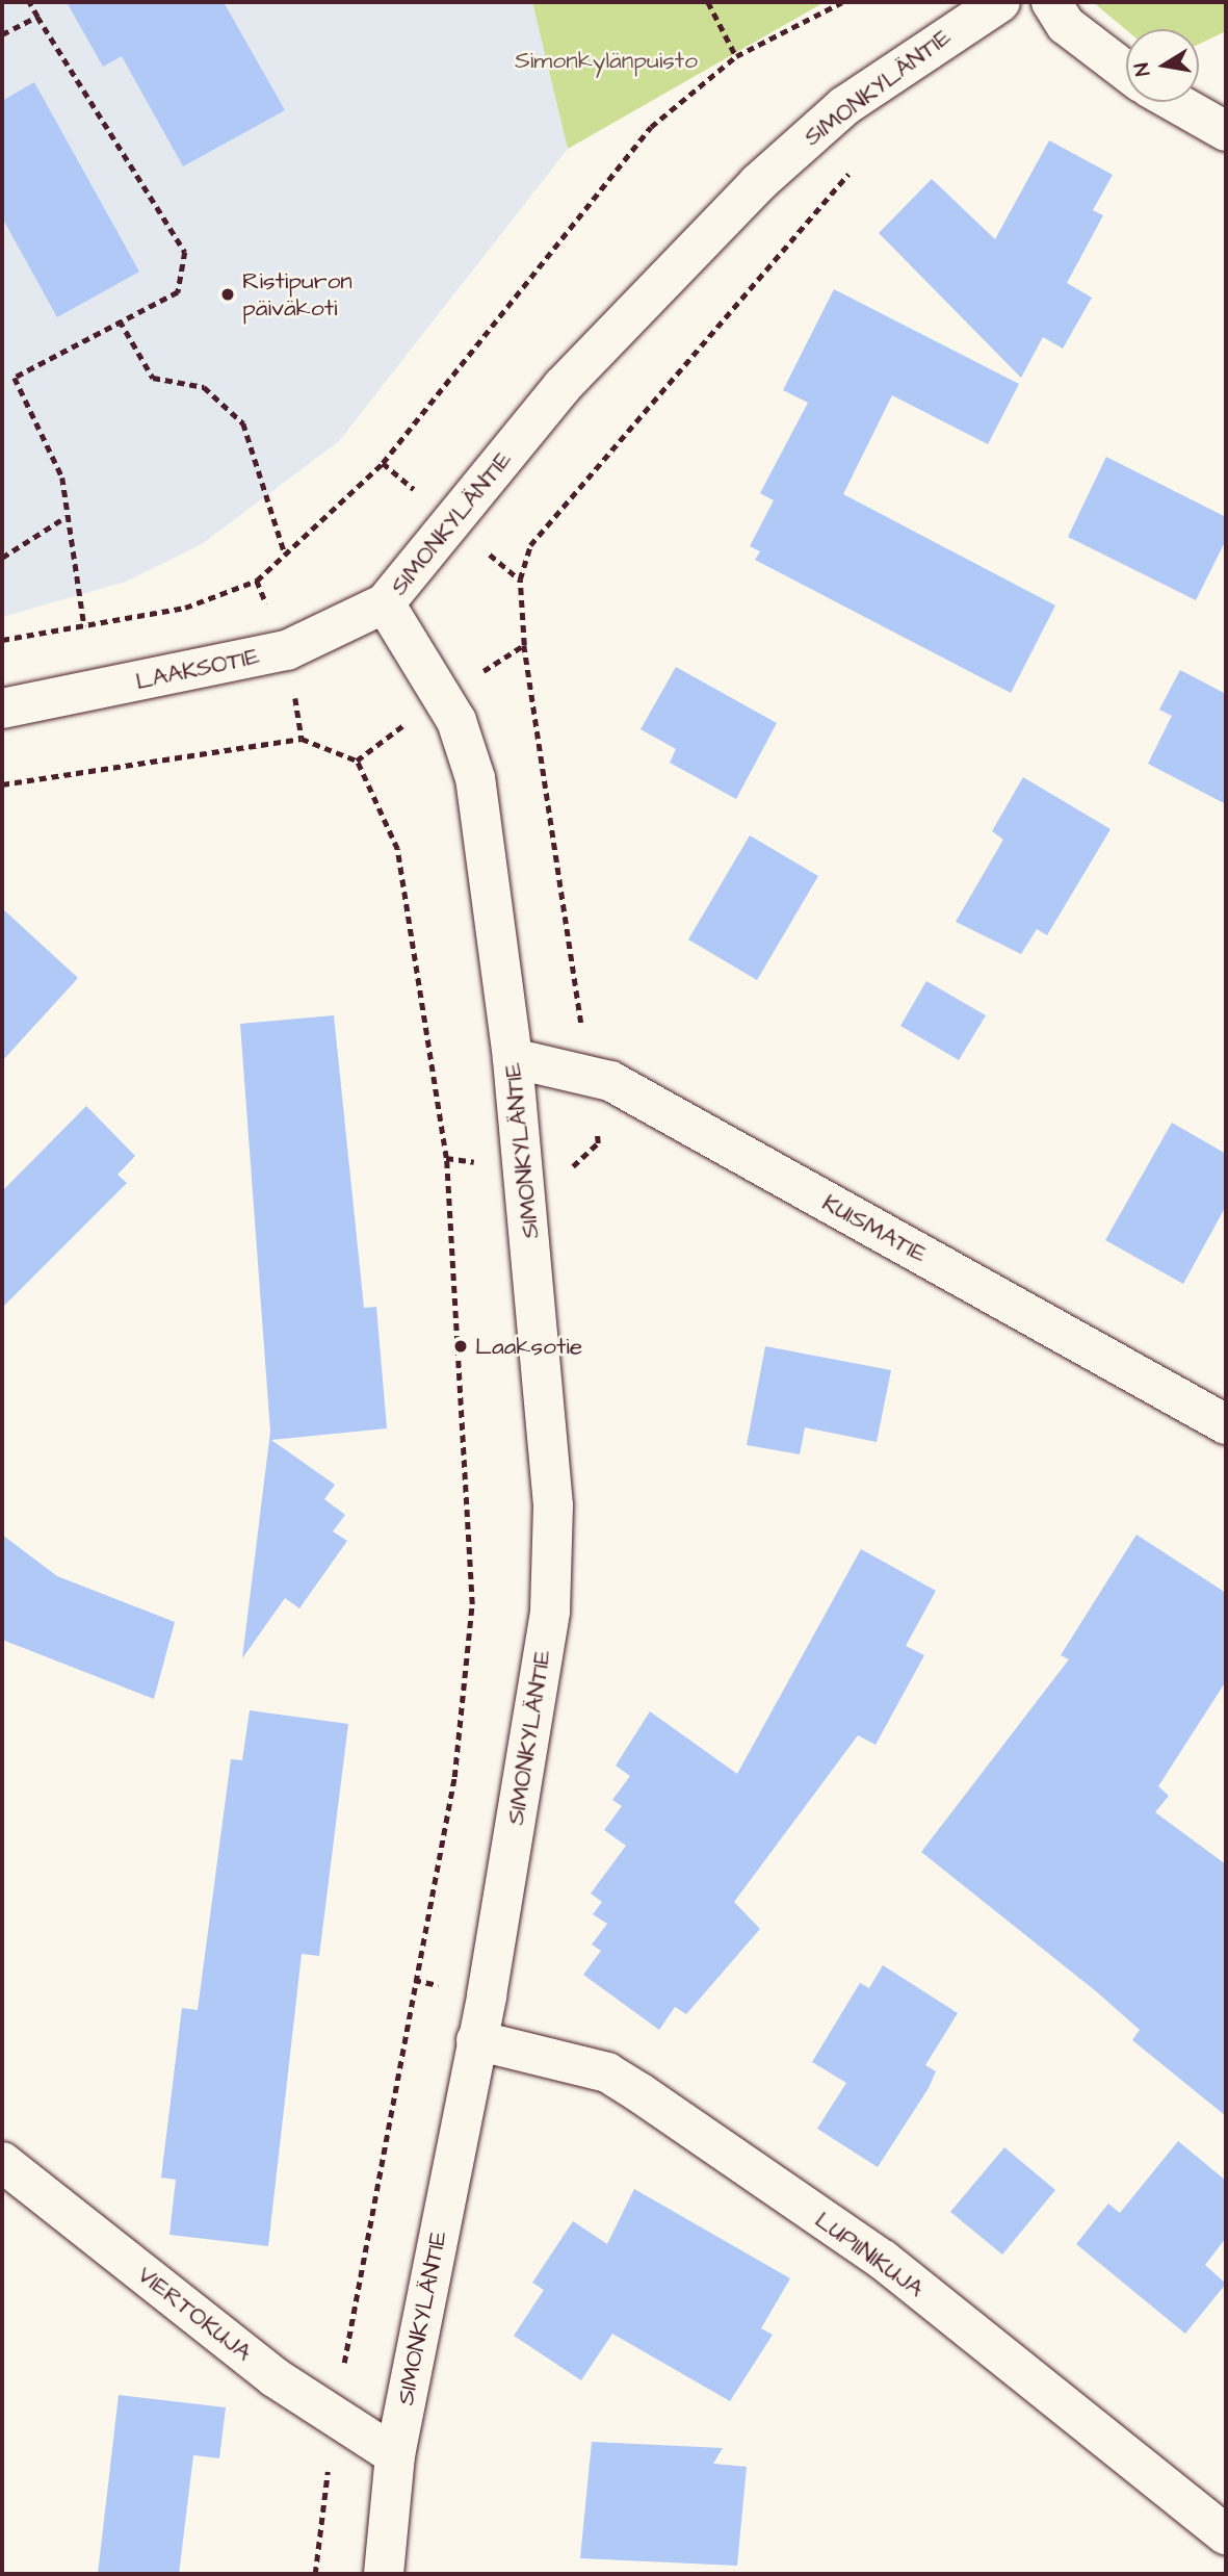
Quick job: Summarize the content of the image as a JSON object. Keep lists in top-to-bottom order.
{
  "streets": {
    "main road": [
      "SIMONKYLÄNTIE",
      "LAAKSOTIE",
      "KUISMATIE",
      "LUPIINIKUJA",
      "VIERTOKUJA"
    ]
  },
  "crossings": [
    ["SIMONKYLÄNTIE", "LAAKSOTIE"],
    ["SIMONKYLÄNTIE", "KUISMATIE"],
    ["SIMONKYLÄNTIE", "LUPIINIKUJA"],
    ["SIMONKYLÄNTIE", "VIERTOKUJA"]
  ],
  "parks": ["Simonkylänpuisto"],
  "places": ["Ristipuron päiväkoti", "Laaksotie"],
  "north": "left"
}
